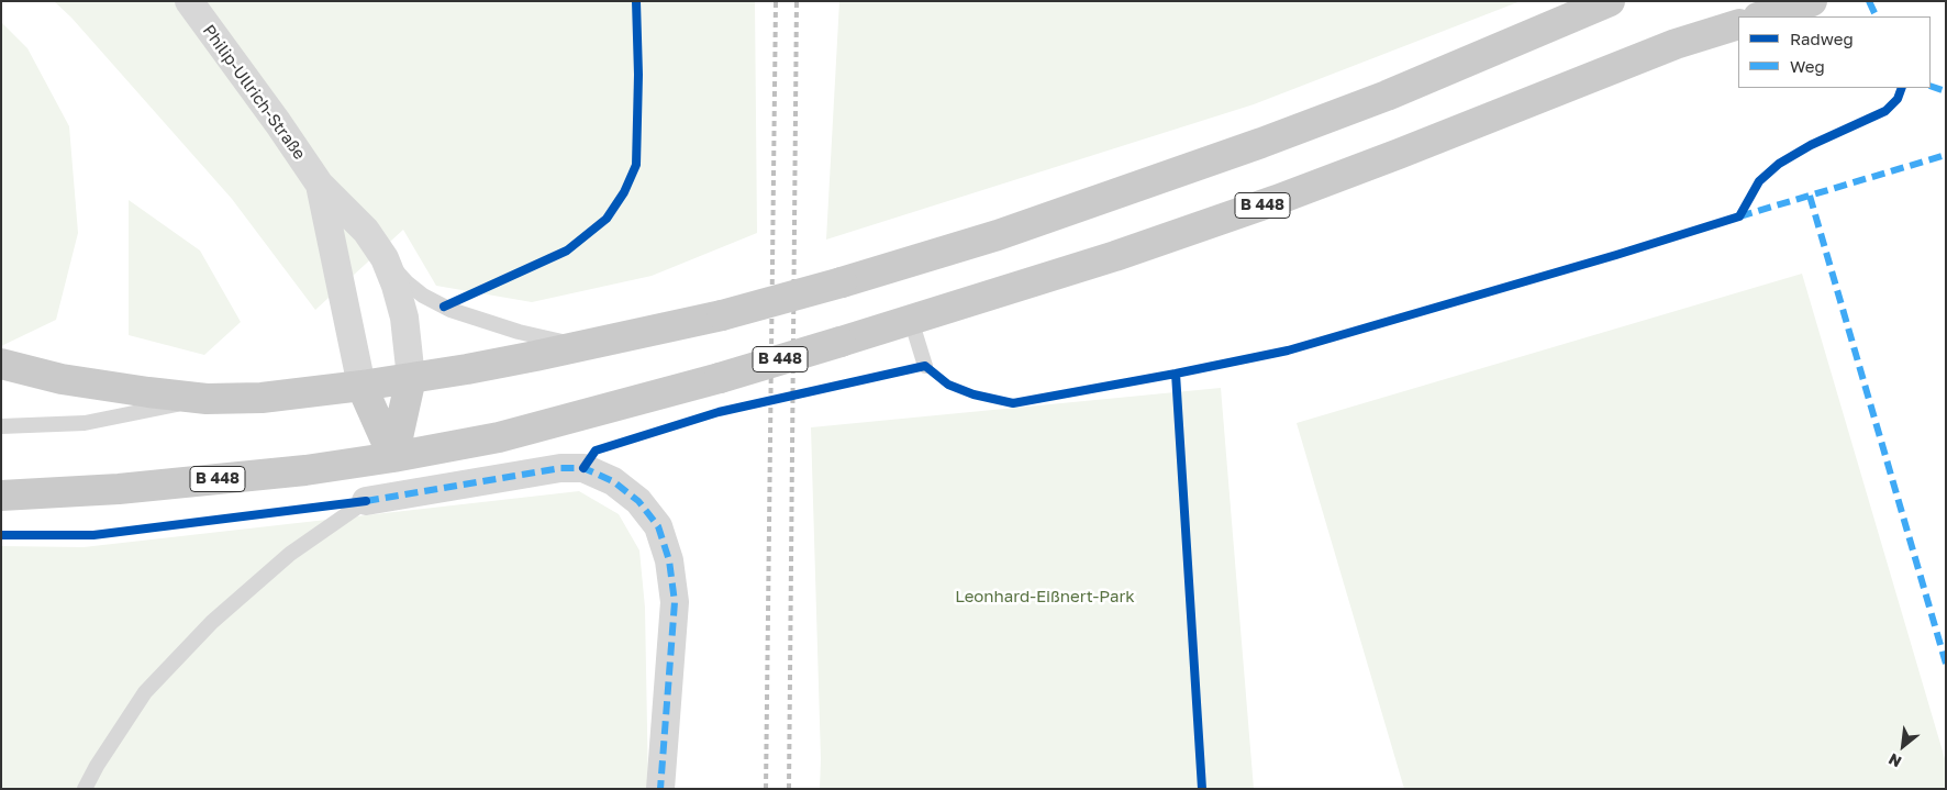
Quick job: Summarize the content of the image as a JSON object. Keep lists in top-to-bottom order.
{
  "streets": {
    "main road": ["B 448"],
    "street": ["Philip-Ullrich-Straße"]
  },
  "parks": ["Leonhard-Eißnert-Park"],
  "legend": ["Radweg", "Weg"],
  "north": "bottom left"
}
